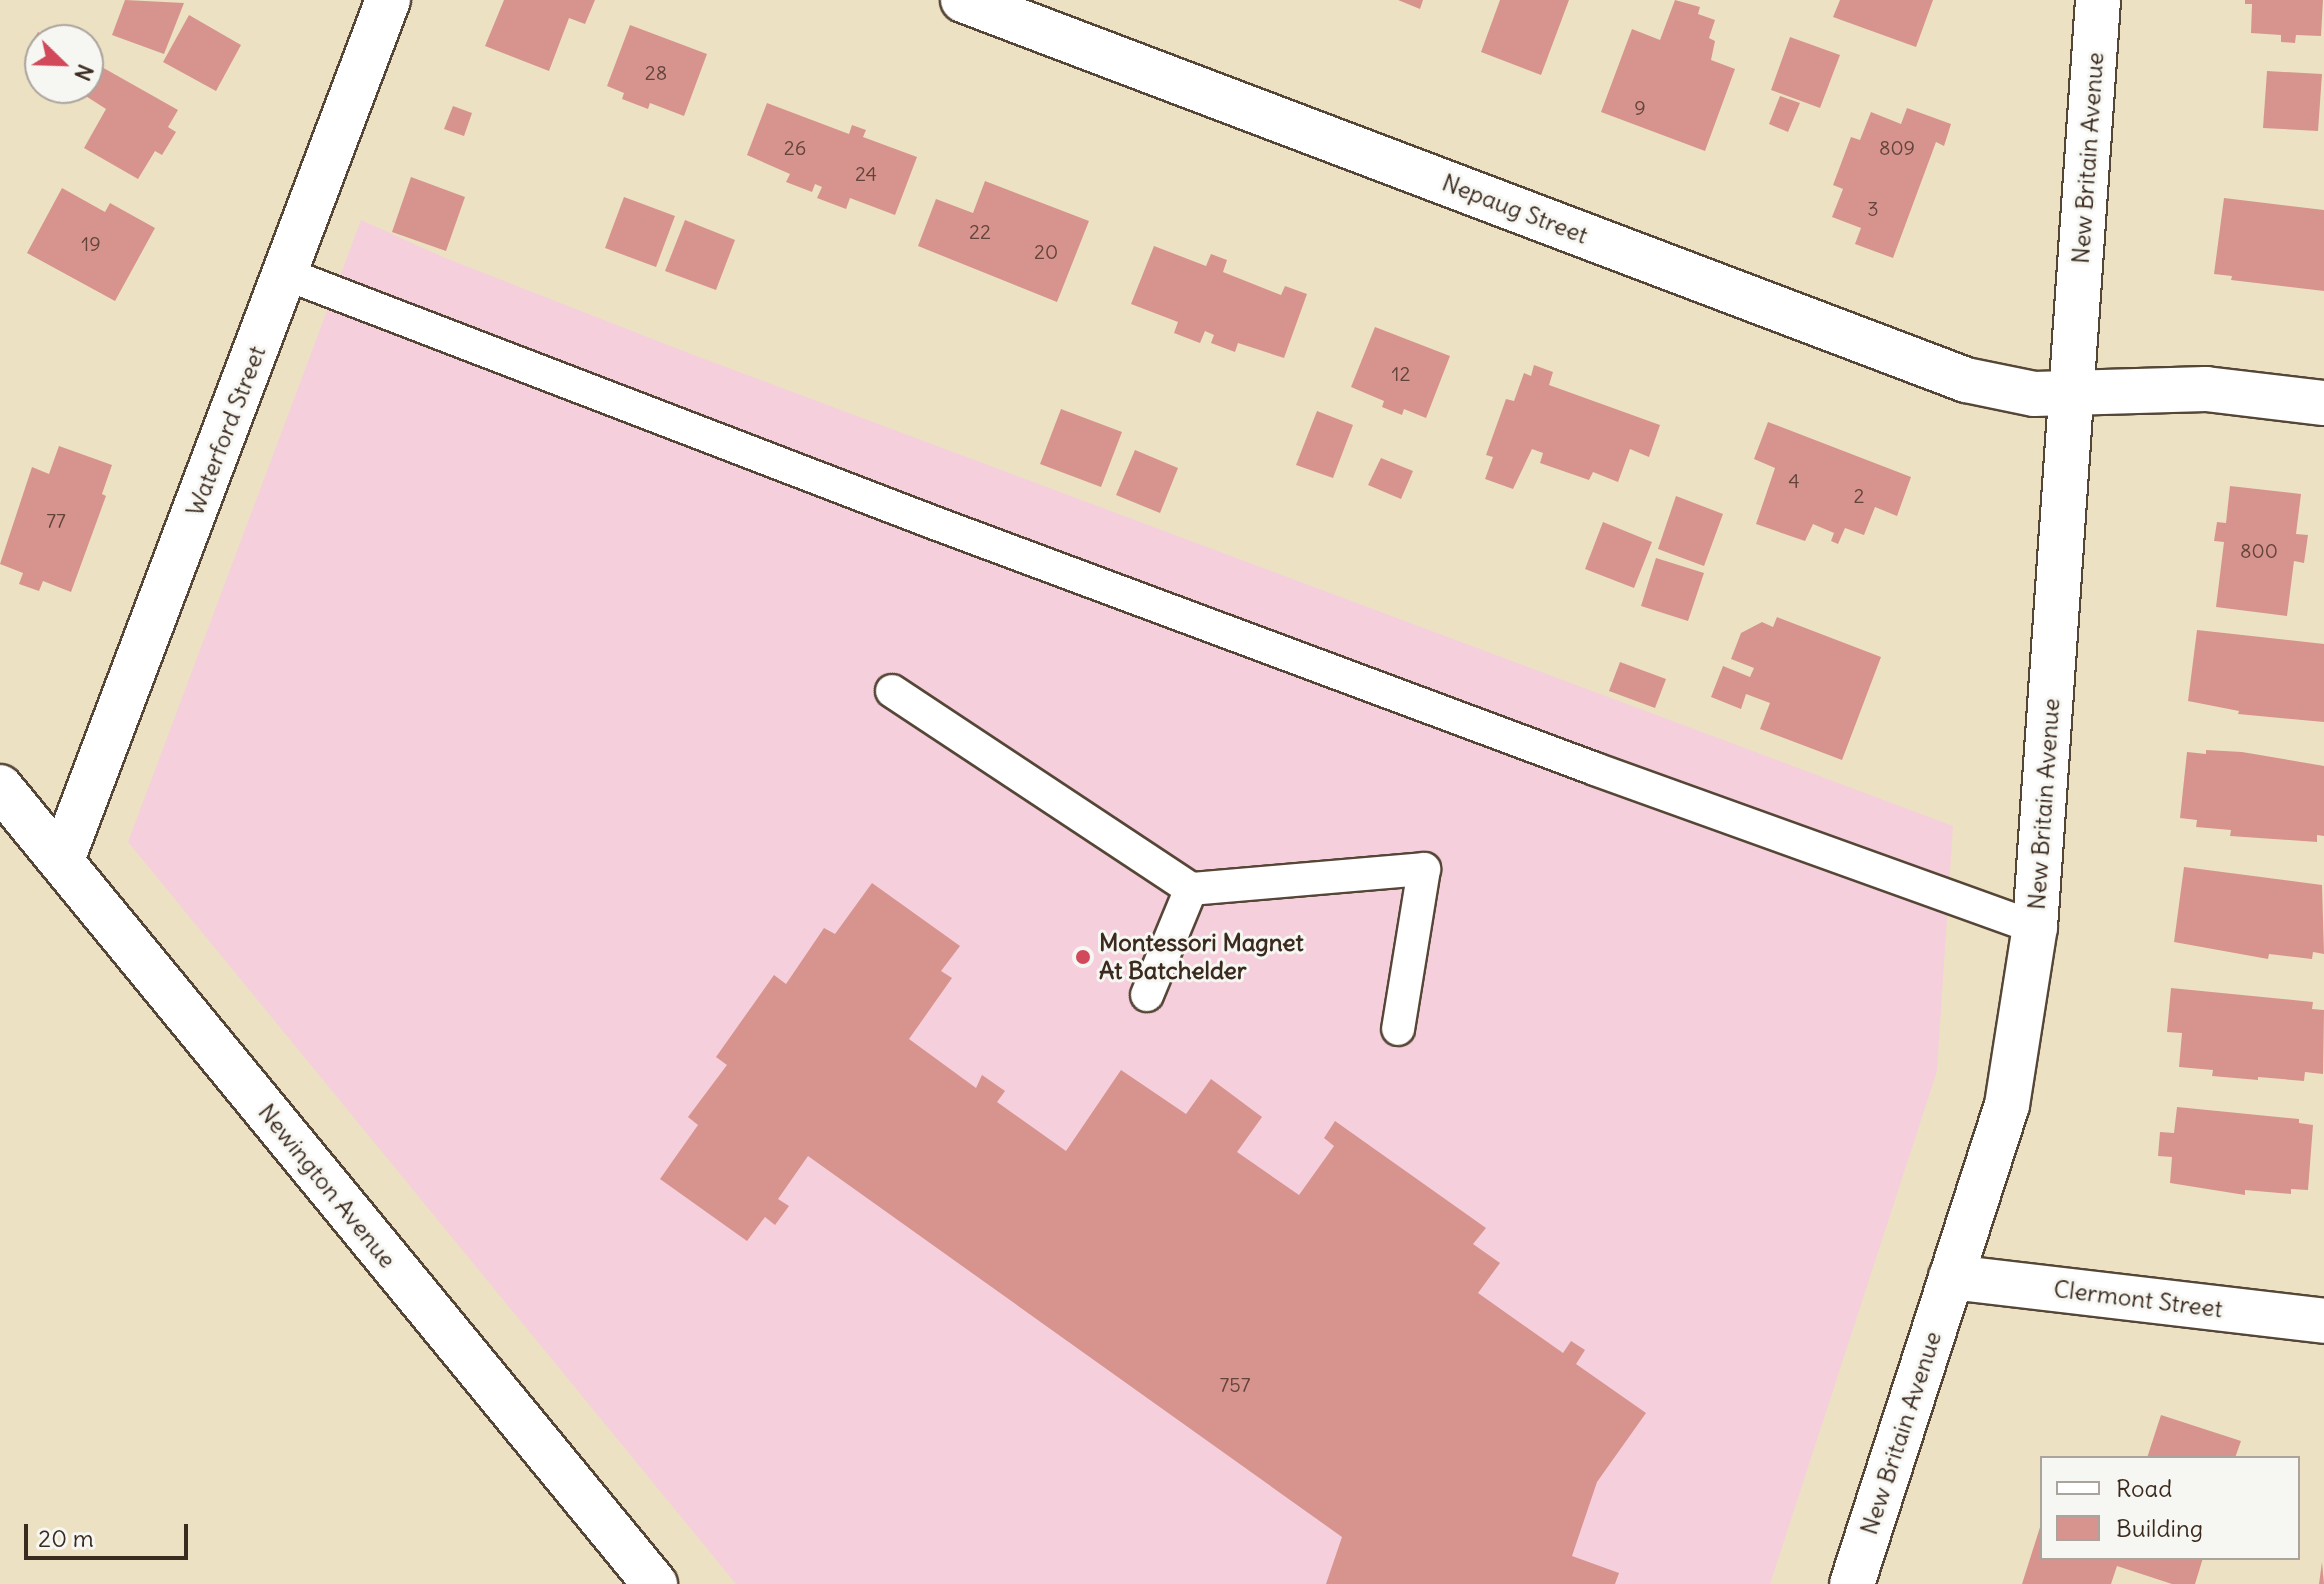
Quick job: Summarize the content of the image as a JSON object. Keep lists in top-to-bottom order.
{
  "streets": {
    "street": [
      "New Britain Avenue",
      "Nepaug Street",
      "Waterford Street",
      "Newington Avenue",
      "Clermont Street"
    ]
  },
  "crossings": [
    ["New Britain Avenue", "Nepaug Street"],
    ["New Britain Avenue", "Clermont Street"],
    ["Waterford Street", "Newington Avenue"]
  ],
  "places": ["Montessori Magnet At Batchelder"],
  "house_numbers": [
    "28",
    "9",
    "26",
    "809",
    "24",
    "3",
    "22",
    "19",
    "20",
    "12",
    "4",
    "2",
    "77",
    "800",
    "757"
  ],
  "legend": ["Road", "Building"],
  "scale_bar": "20 m",
  "north": "bottom right"
}
